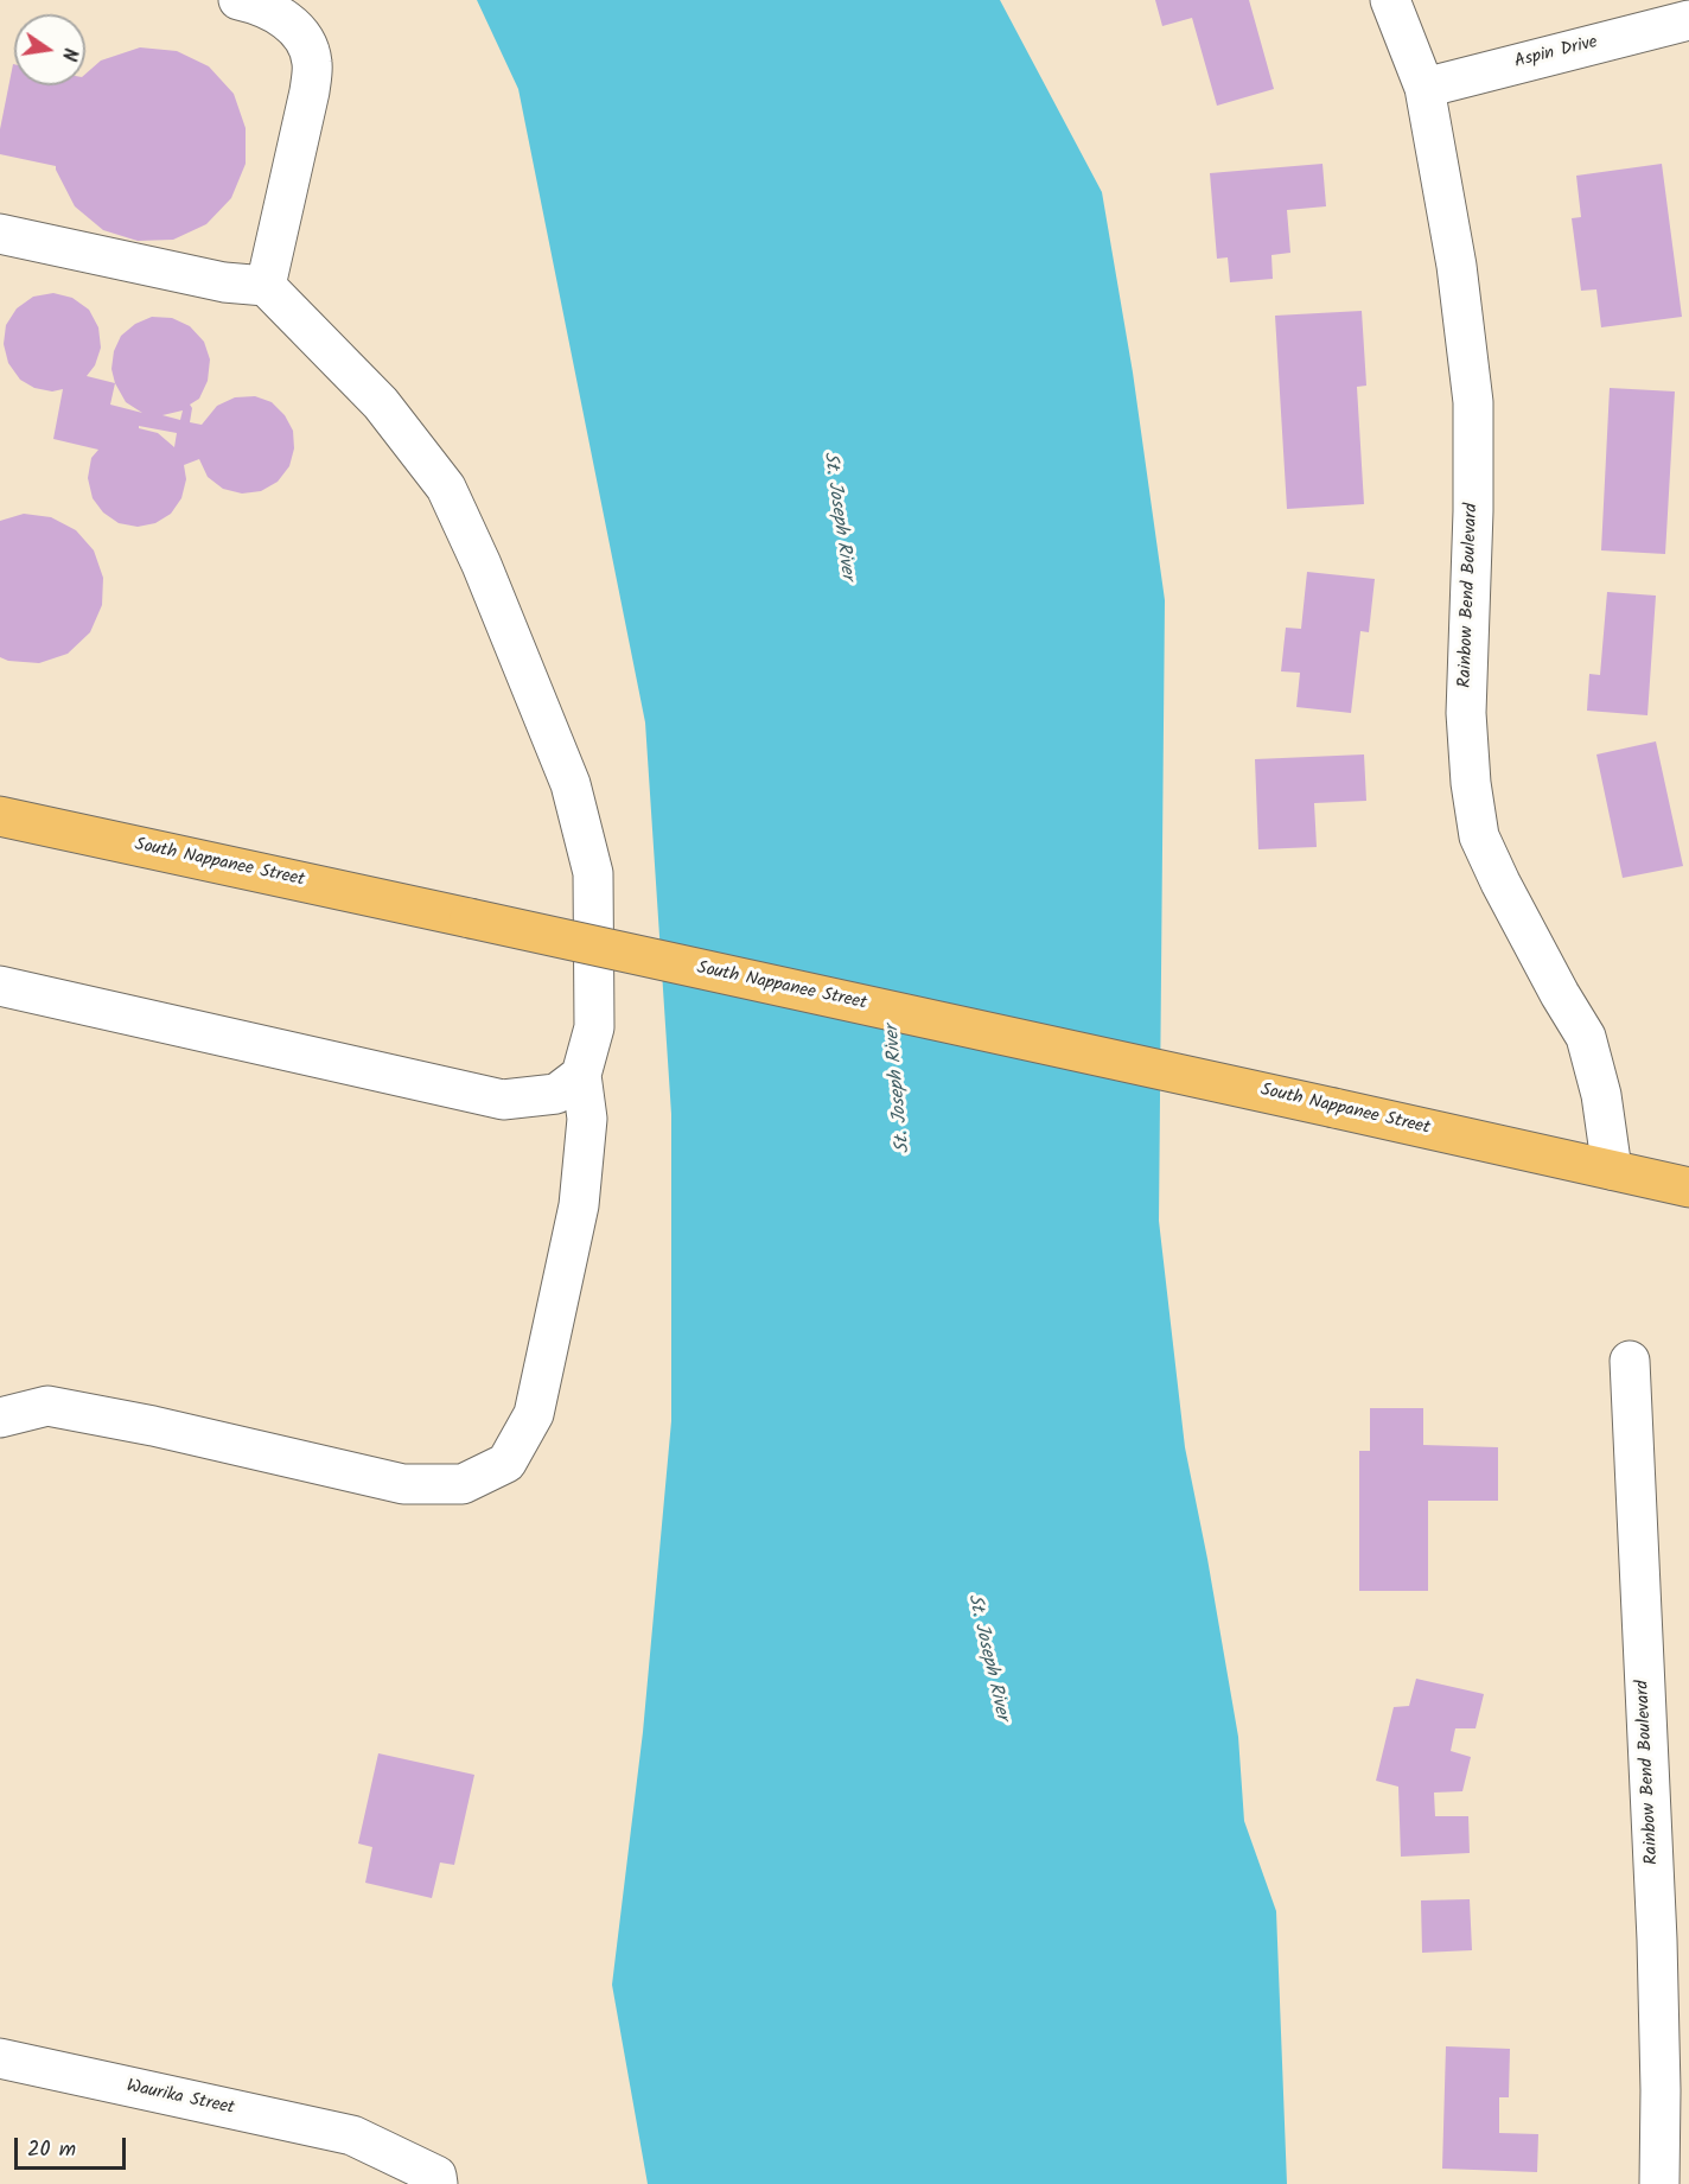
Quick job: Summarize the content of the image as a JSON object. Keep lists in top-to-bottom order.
{
  "streets": {
    "main road": ["South Nappanee Street"],
    "street": ["Aspin Drive", "Rainbow Bend Boulevard", "Waurika Street"]
  },
  "crossings": [
    ["Aspin Drive", "Rainbow Bend Boulevard"],
    ["Rainbow Bend Boulevard", "South Nappanee Street"]
  ],
  "water": ["St. Joseph River"],
  "scale_bar": "20 m",
  "north": "right"
}
